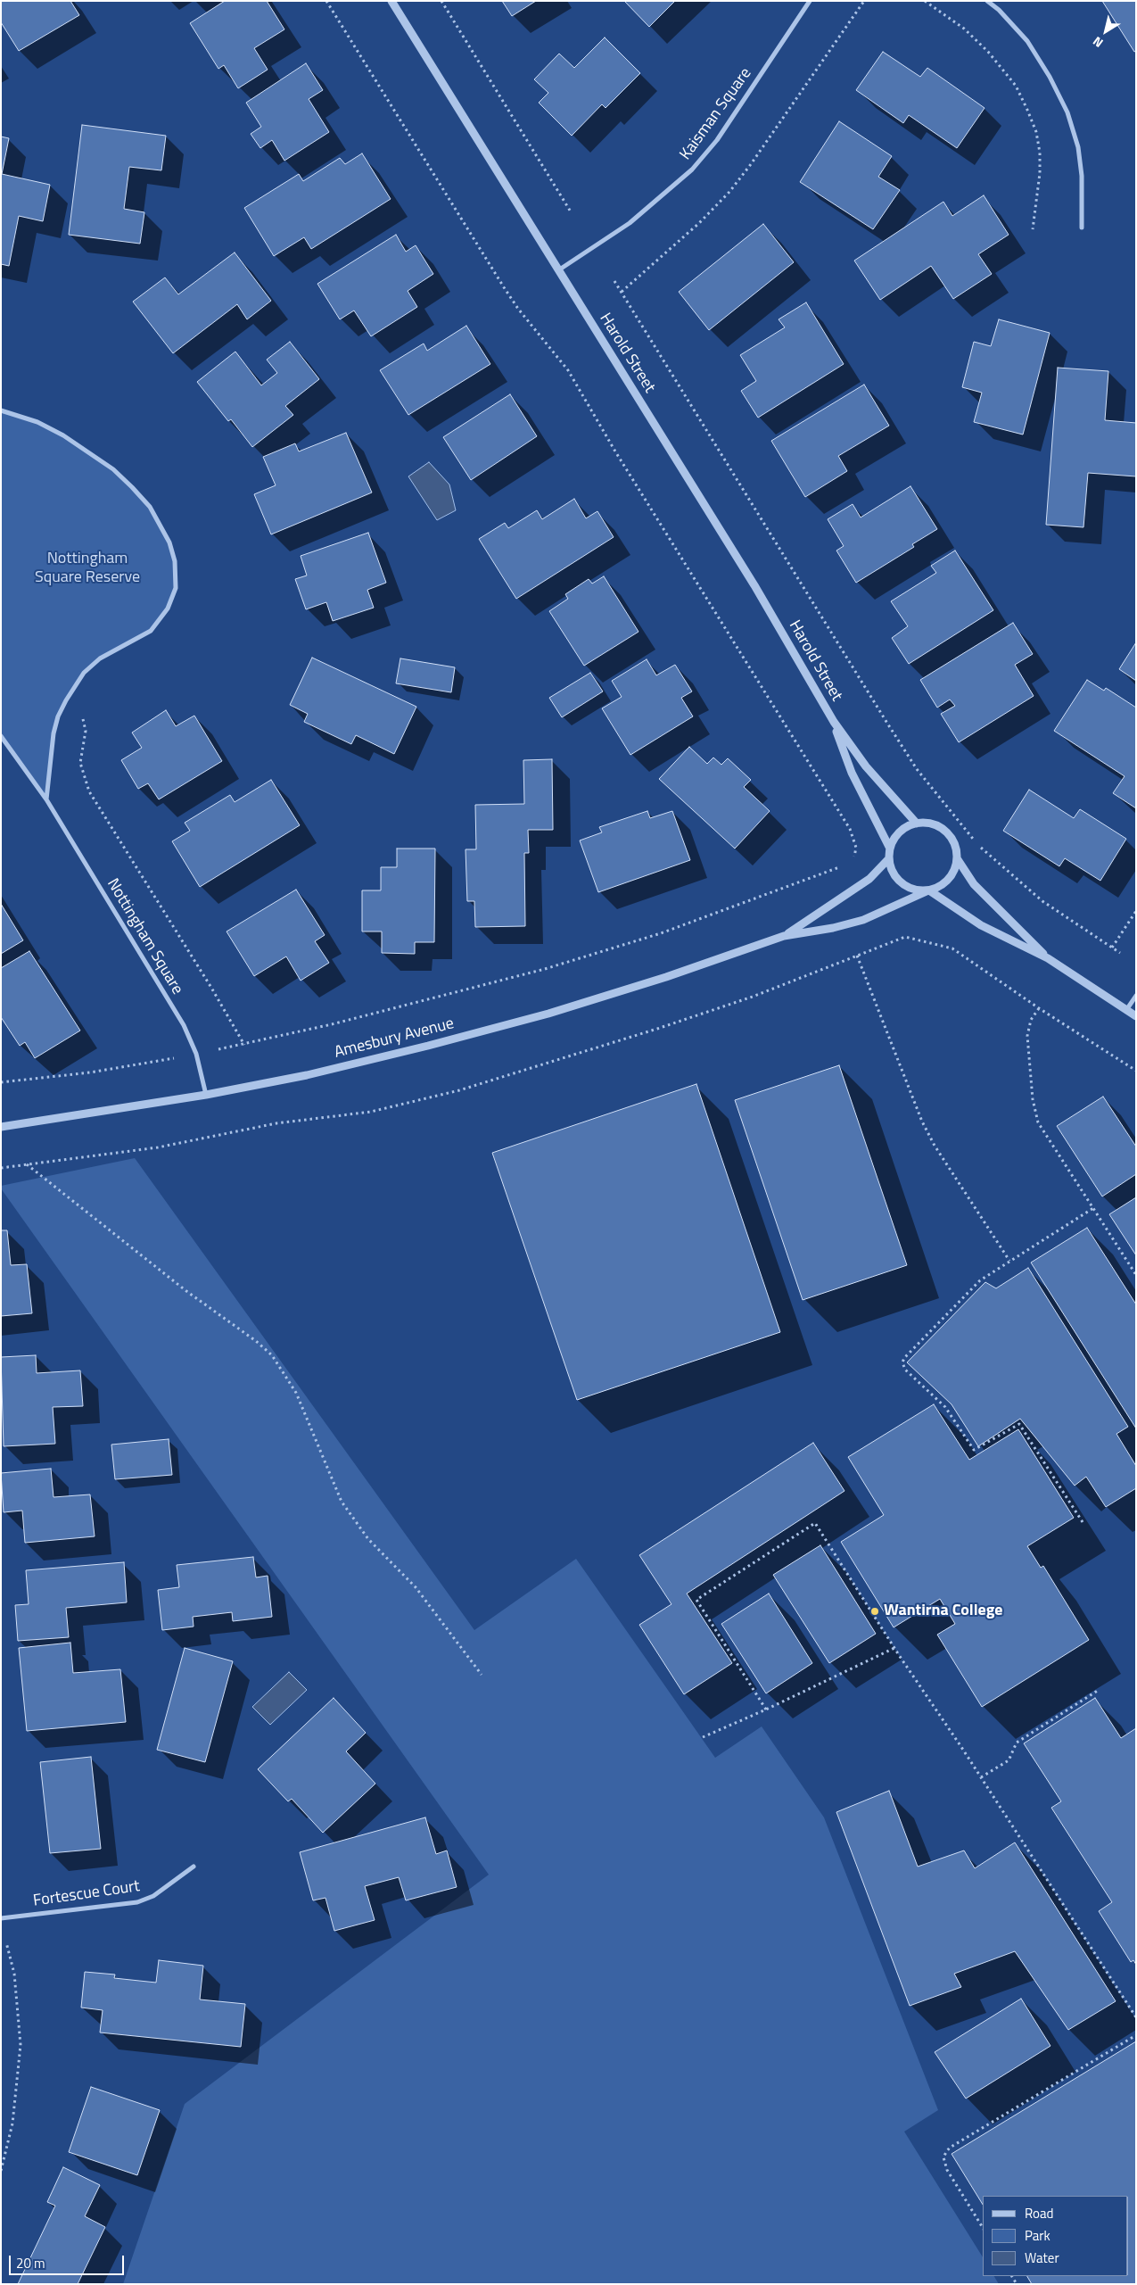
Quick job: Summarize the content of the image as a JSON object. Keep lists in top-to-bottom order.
{
  "streets": {
    "street": [
      "Kaisman Square",
      "Harold Street",
      "Nottingham Square",
      "Amesbury Avenue",
      "Fortescue Court"
    ]
  },
  "crossings": [
    ["Kaisman Square", "Harold Street"],
    ["Harold Street", "Amesbury Avenue"],
    ["Nottingham Square", "Amesbury Avenue"]
  ],
  "parks": ["Nottingham Square Reserve"],
  "places": ["Wantirna College"],
  "legend": ["Road", "Park", "Water"],
  "scale_bar": "20 m",
  "north": "bottom left"
}
